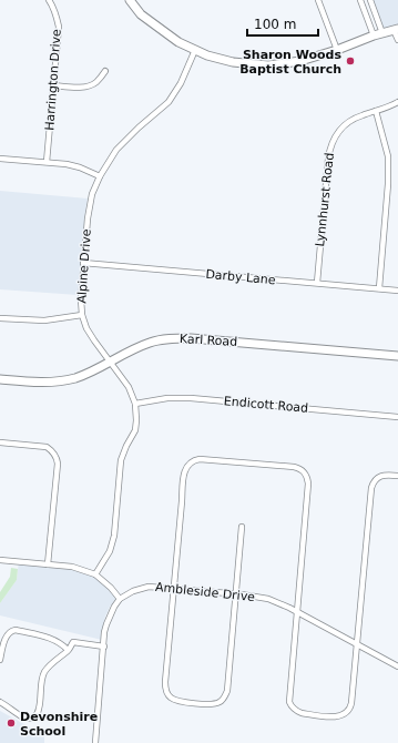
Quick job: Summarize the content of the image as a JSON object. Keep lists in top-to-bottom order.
{
  "streets": {
    "street": [
      "Harrington Drive",
      "Lynnhurst Road",
      "Alpine Drive",
      "Darby Lane",
      "Karl Road",
      "Endicott Road",
      "Ambleside Drive"
    ]
  },
  "crossings": [
    ["Lynnhurst Road", "Darby Lane"],
    ["Alpine Drive", "Darby Lane"],
    ["Alpine Drive", "Karl Road"],
    ["Alpine Drive", "Endicott Road"]
  ],
  "places": ["Sharon Woods Baptist Church", "Devonshire School"],
  "scale_bar": "100 m"
}
